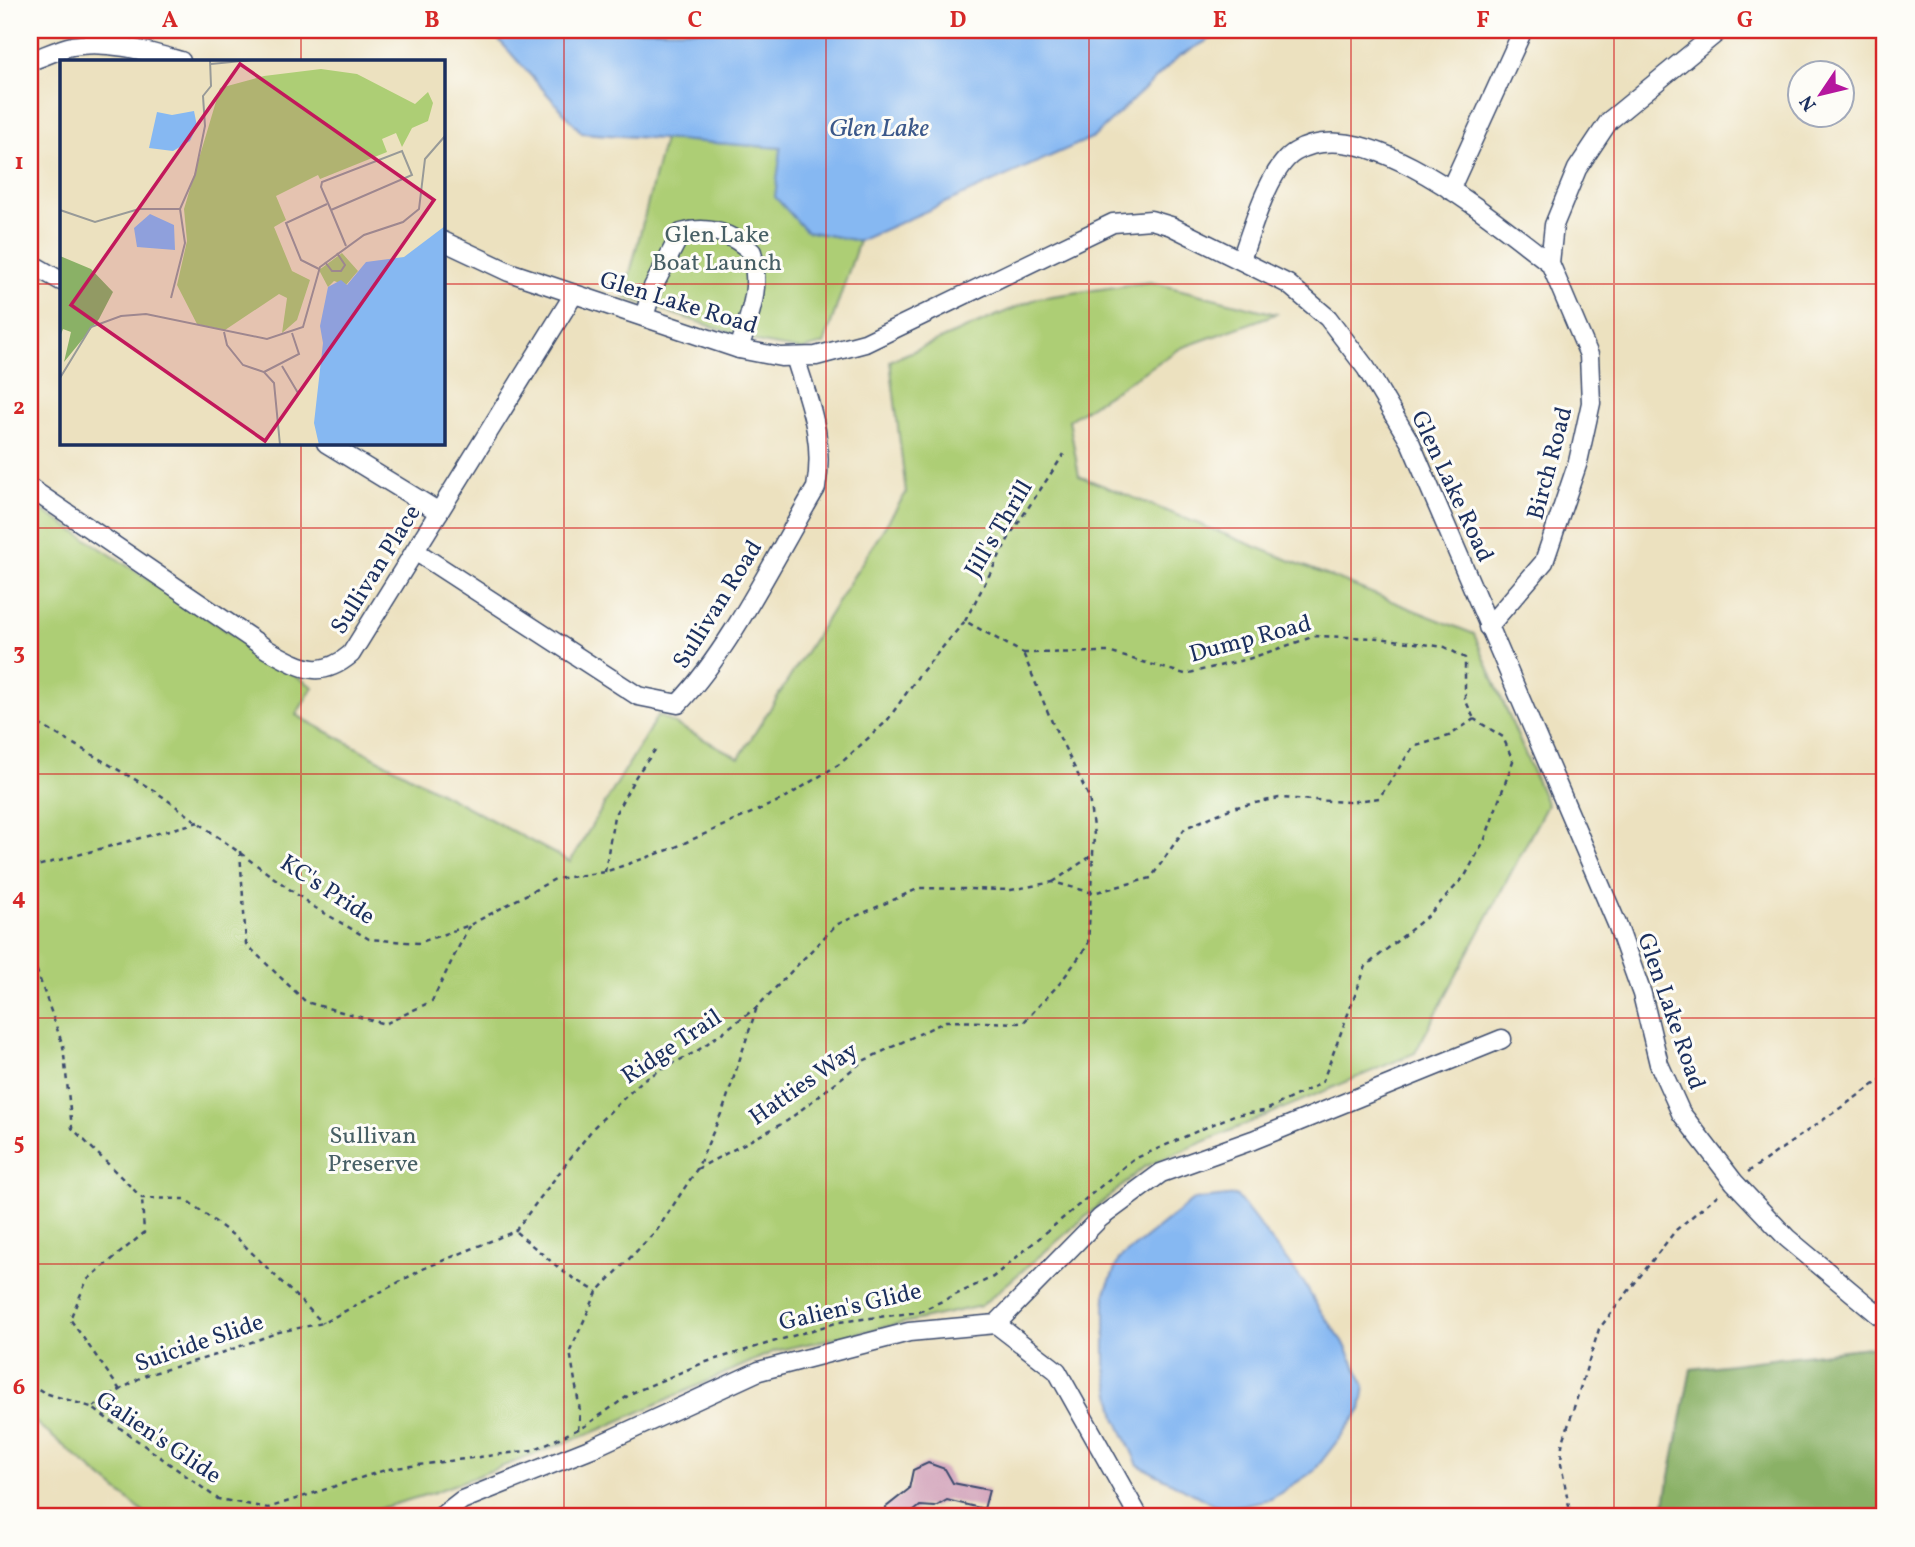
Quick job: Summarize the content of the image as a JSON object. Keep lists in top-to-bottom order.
{
  "streets": {
    "street": [
      "Glen Lake Road",
      "Birch Road",
      "Sullivan Place",
      "Sullivan Road"
    ],
    "path": [
      "Jill's Thrill",
      "Dump Road",
      "KC's Pride",
      "Ridge Trail",
      "Hatties Way",
      "Galien's Glide",
      "Suicide Slide"
    ]
  },
  "crossings": [
    ["Glen Lake Road", "Birch Road"],
    ["Glen Lake Road", "Sullivan Place"],
    ["Glen Lake Road", "Sullivan Road"],
    ["Jill's Thrill", "KC's Pride"],
    ["Sullivan Place", "Sullivan Road"],
    ["Dump Road", "Hatties Way"],
    ["Dump Road", "Galien's Glide"],
    ["Ridge Trail", "Hatties Way"],
    ["Galien's Glide", "Suicide Slide"]
  ],
  "water": ["Glen Lake"],
  "parks": ["Glen Lake Boat Launch", "Sullivan Preserve"],
  "north": "bottom left",
  "grid": {
    "columns": [
      "A",
      "B",
      "C",
      "D",
      "E",
      "F",
      "G"
    ],
    "rows": [
      "1",
      "2",
      "3",
      "4",
      "5",
      "6"
    ]
  }
}
